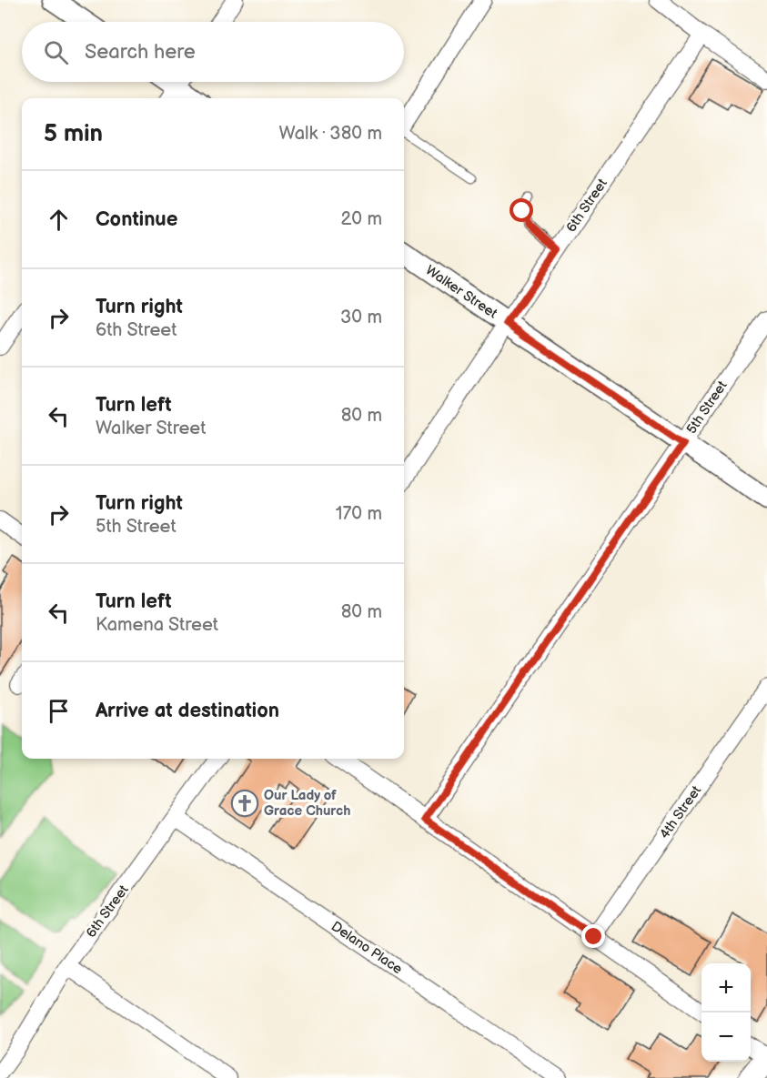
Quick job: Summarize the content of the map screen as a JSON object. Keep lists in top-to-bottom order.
{
  "streets": {
    "street": [
      "6th Street",
      "Walker Street",
      "5th Street",
      "4th Street",
      "Delano Place"
    ]
  },
  "crossings": [
    ["6th Street", "Walker Street"],
    ["6th Street", "Delano Place"],
    ["Walker Street", "5th Street"]
  ],
  "places": {
    "church": ["Our Lady of Grace Church"]
  },
  "page": {
    "search": "Search here",
    "heading": ["5 min", "Walk · 380 m"],
    "list": [
      ["Continue", "20 m"],
      ["Turn right", "6th Street", "30 m"],
      ["Turn left", "Walker Street", "80 m"],
      ["Turn right", "5th Street", "170 m"],
      ["Turn left", "Kamena Street", "80 m"],
      "Arrive at destination"
    ],
    "map_buttons": ["+", "−"]
  }
}
